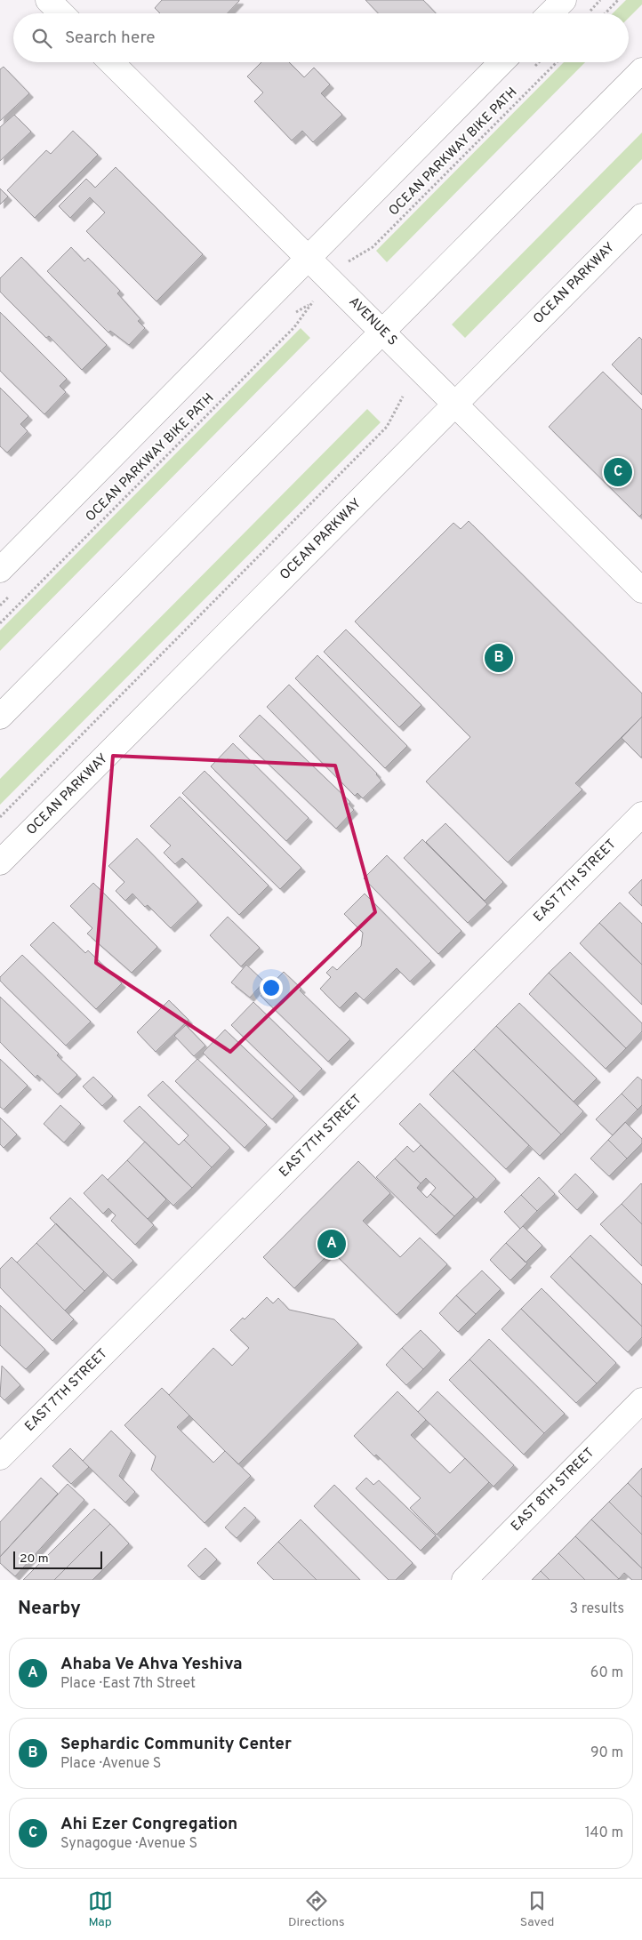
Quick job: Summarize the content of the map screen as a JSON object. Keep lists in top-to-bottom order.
{
  "streets": {
    "street": [
      "OCEAN PARKWAY",
      "AVENUE S",
      "EAST 7TH STREET",
      "EAST 8TH STREET"
    ],
    "path": ["OCEAN PARKWAY BIKE PATH"]
  },
  "crossings": [
    ["OCEAN PARKWAY", "AVENUE S"]
  ],
  "scale_bar": "20 m",
  "page": {
    "search": "Search here",
    "pins": ["C", "B", "A"],
    "scale": "20 m",
    "heading": ["Nearby", "3 results"],
    "list": [
      {
        "mark": "A",
        "name": "Ahaba Ve Ahva Yeshiva",
        "note": "Place · East 7th Street",
        "value": "60 m"
      },
      {
        "mark": "B",
        "name": "Sephardic Community Center",
        "note": "Place · Avenue S",
        "value": "90 m"
      },
      {
        "mark": "C",
        "name": "Ahi Ezer Congregation",
        "note": "Synagogue · Avenue S",
        "value": "140 m"
      }
    ],
    "nav": ["Map", "Directions", "Saved"]
  }
}
